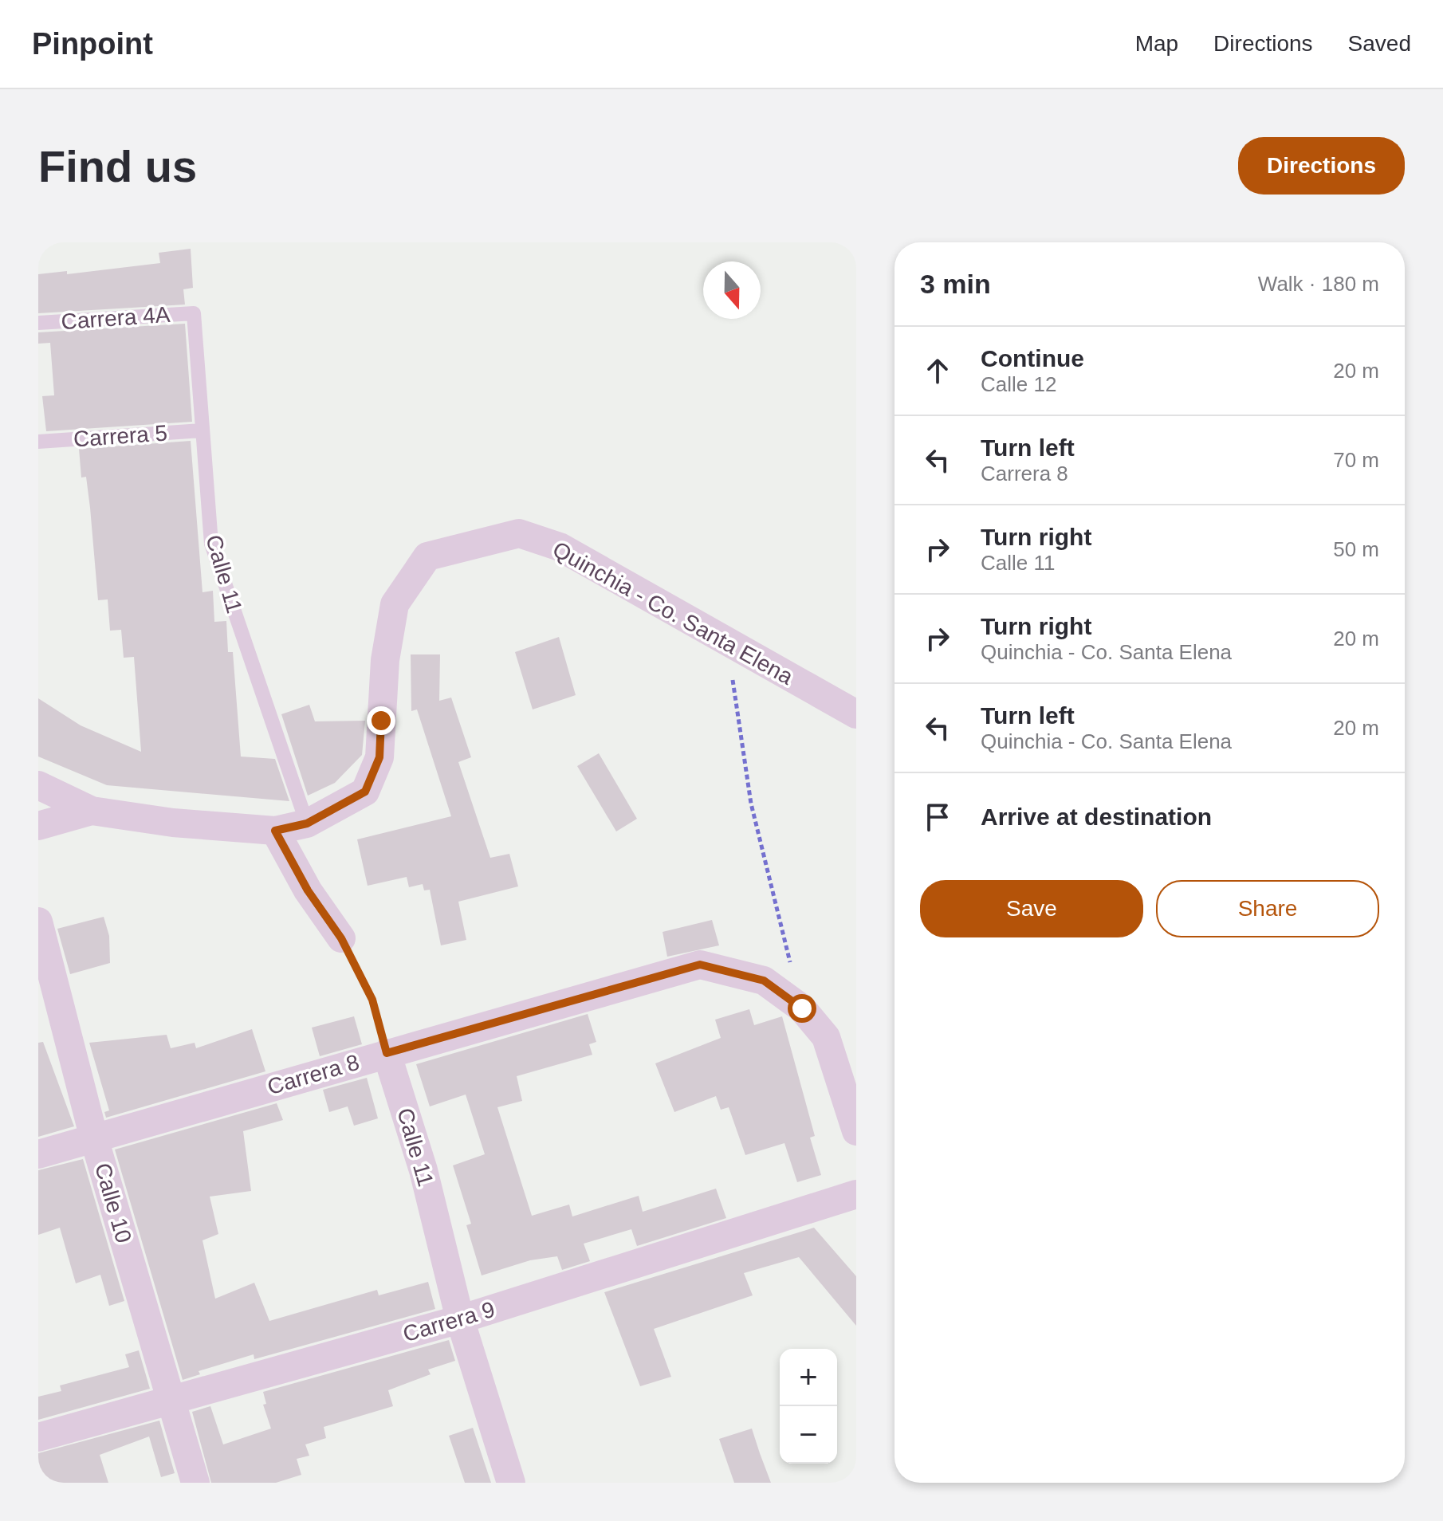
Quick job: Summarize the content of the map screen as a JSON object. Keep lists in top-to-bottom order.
{
  "streets": {
    "street": [
      "Calle 11",
      "Quinchia - Co. Santa Elena",
      "Carrera 8",
      "Calle 10",
      "Carrera 9"
    ],
    "lane": ["Carrera 4A", "Carrera 5"]
  },
  "crossings": [
    ["Carrera 4A", "Calle 11"],
    ["Carrera 5", "Calle 11"],
    ["Calle 11", "Quinchia - Co. Santa Elena"],
    ["Calle 11", "Carrera 8"],
    ["Calle 11", "Carrera 9"],
    ["Carrera 8", "Calle 10"],
    ["Calle 10", "Carrera 9"]
  ],
  "north": "bottom",
  "page": {
    "header": "Pinpoint",
    "nav": ["Map", "Directions", "Saved"],
    "buttons": [
      "Directions",
      ["Save", "Share"]
    ],
    "title": "Find us",
    "heading": ["3 min", "Walk · 180 m"],
    "list": [
      ["Continue", "Calle 12", "20 m"],
      ["Turn left", "Carrera 8", "70 m"],
      ["Turn right", "Calle 11", "50 m"],
      ["Turn right", "Quinchia - Co. Santa Elena", "20 m"],
      ["Turn left", "Quinchia - Co. Santa Elena", "20 m"],
      "Arrive at destination"
    ],
    "map_buttons": ["+", "−"]
  }
}
